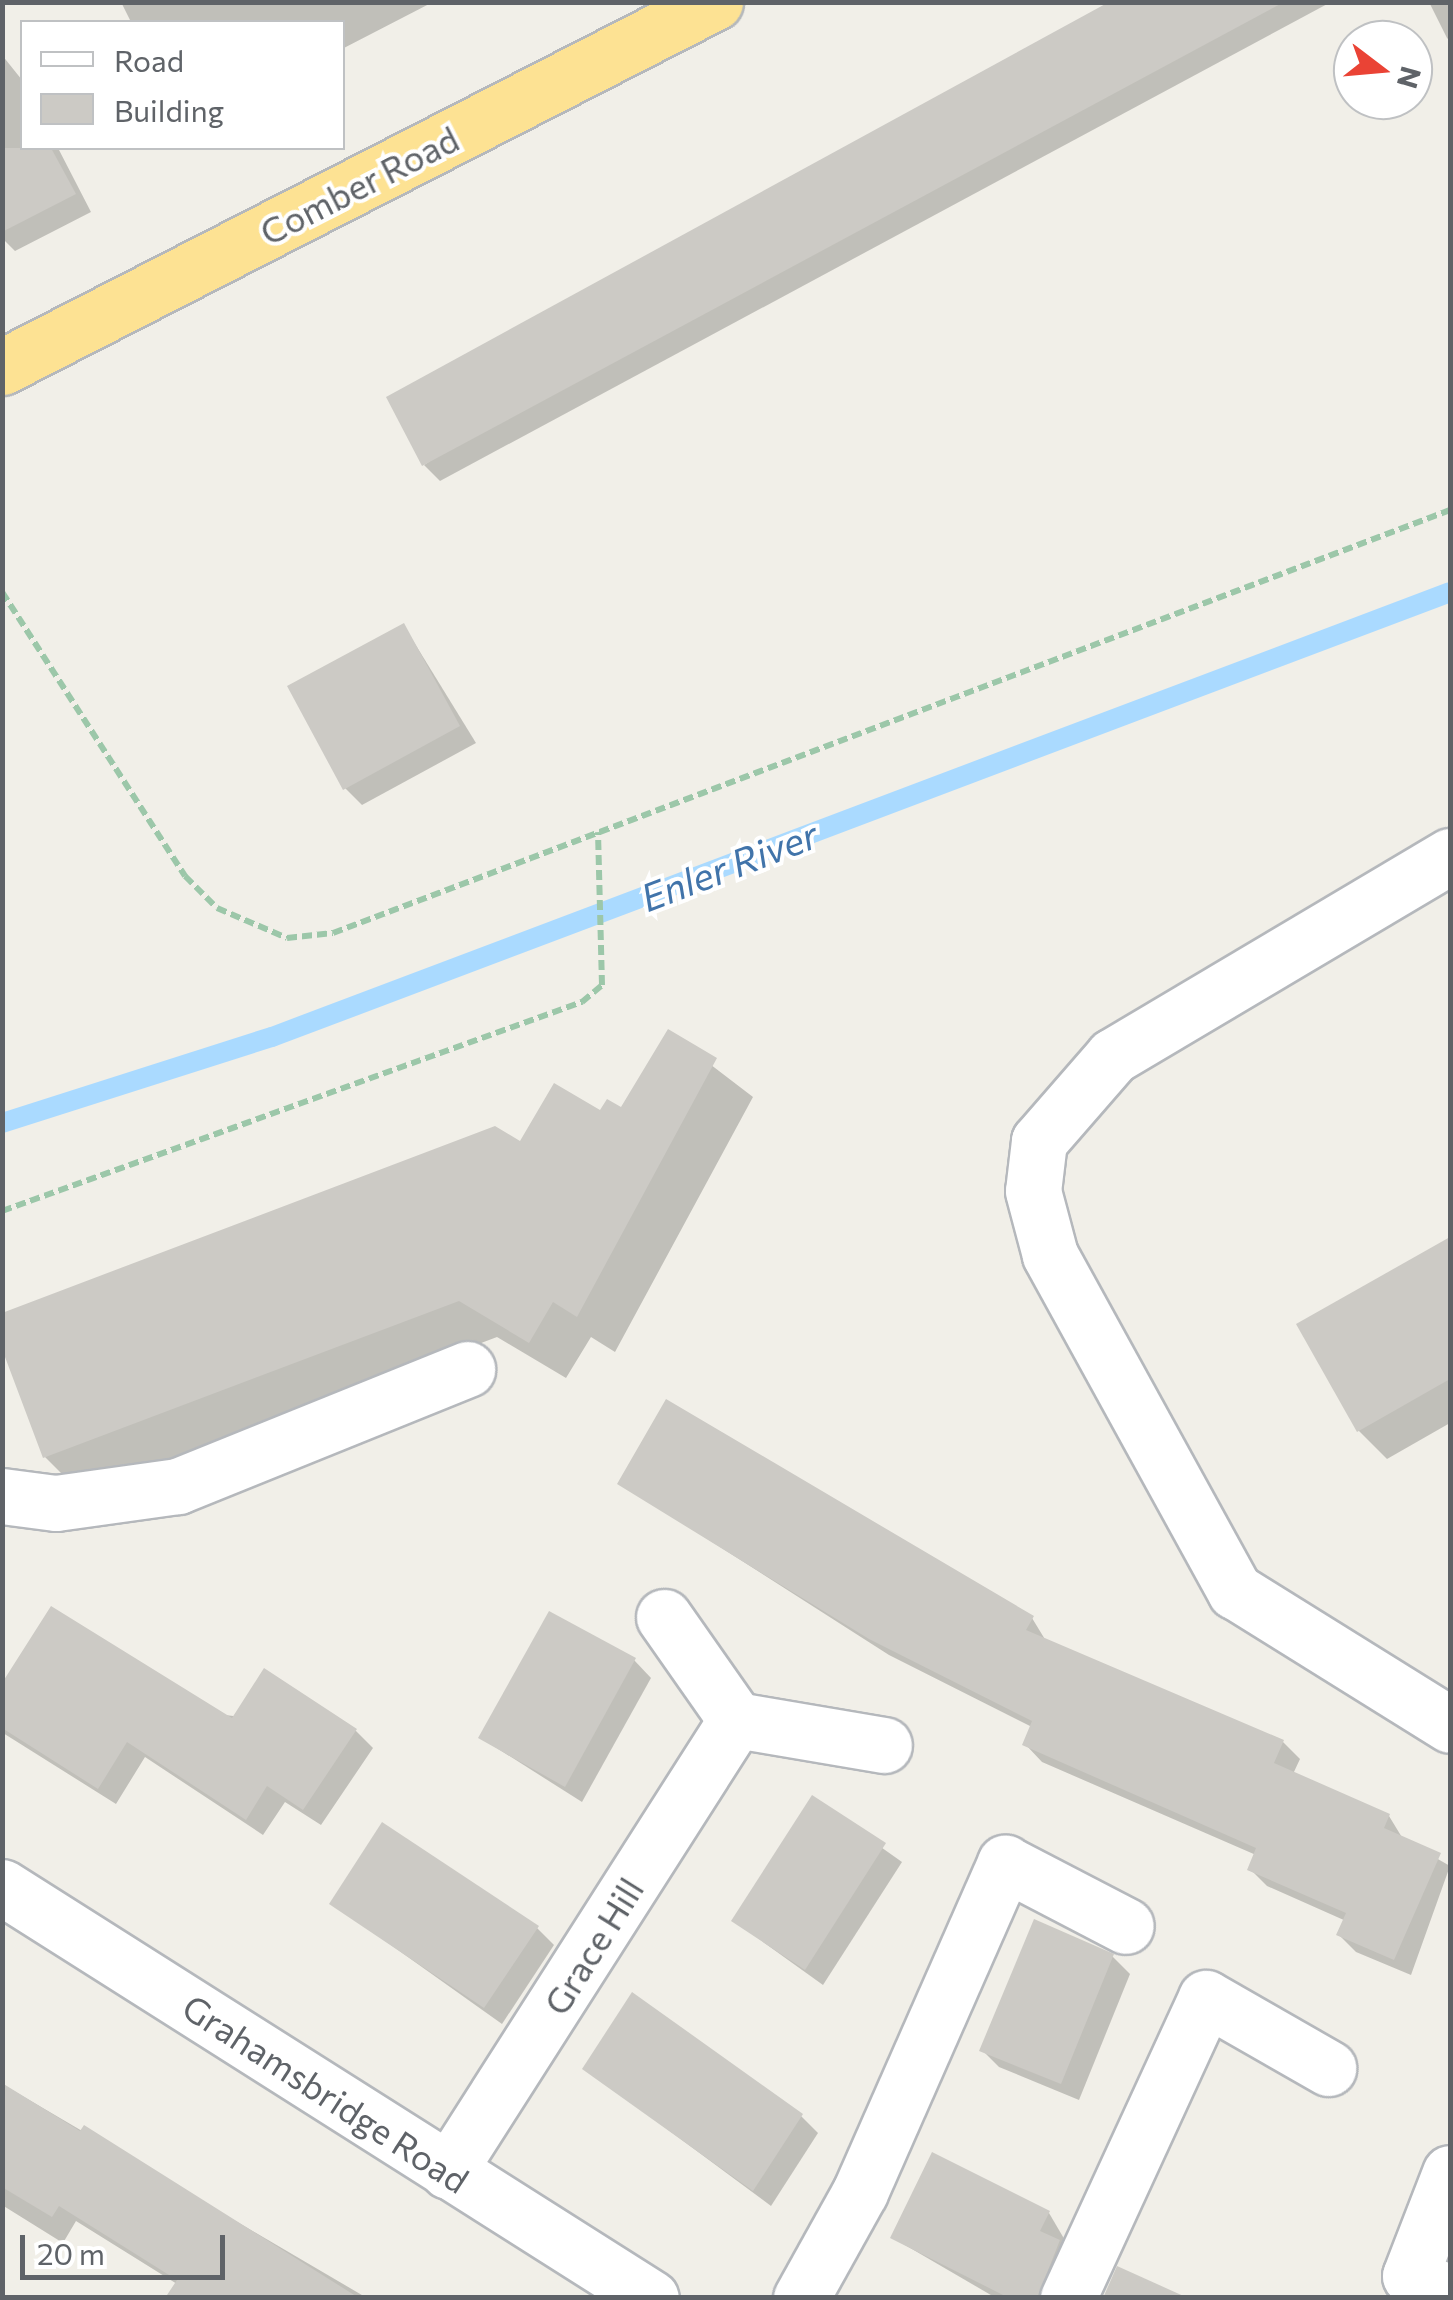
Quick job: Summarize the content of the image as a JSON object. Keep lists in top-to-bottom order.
{
  "streets": {
    "highway": ["Comber Road"],
    "street": ["Grace Hill", "Grahamsbridge Road"]
  },
  "crossings": [
    ["Grace Hill", "Grahamsbridge Road"]
  ],
  "water": ["Enler River"],
  "legend": ["Road", "Building"],
  "scale_bar": "20 m",
  "north": "right"
}
